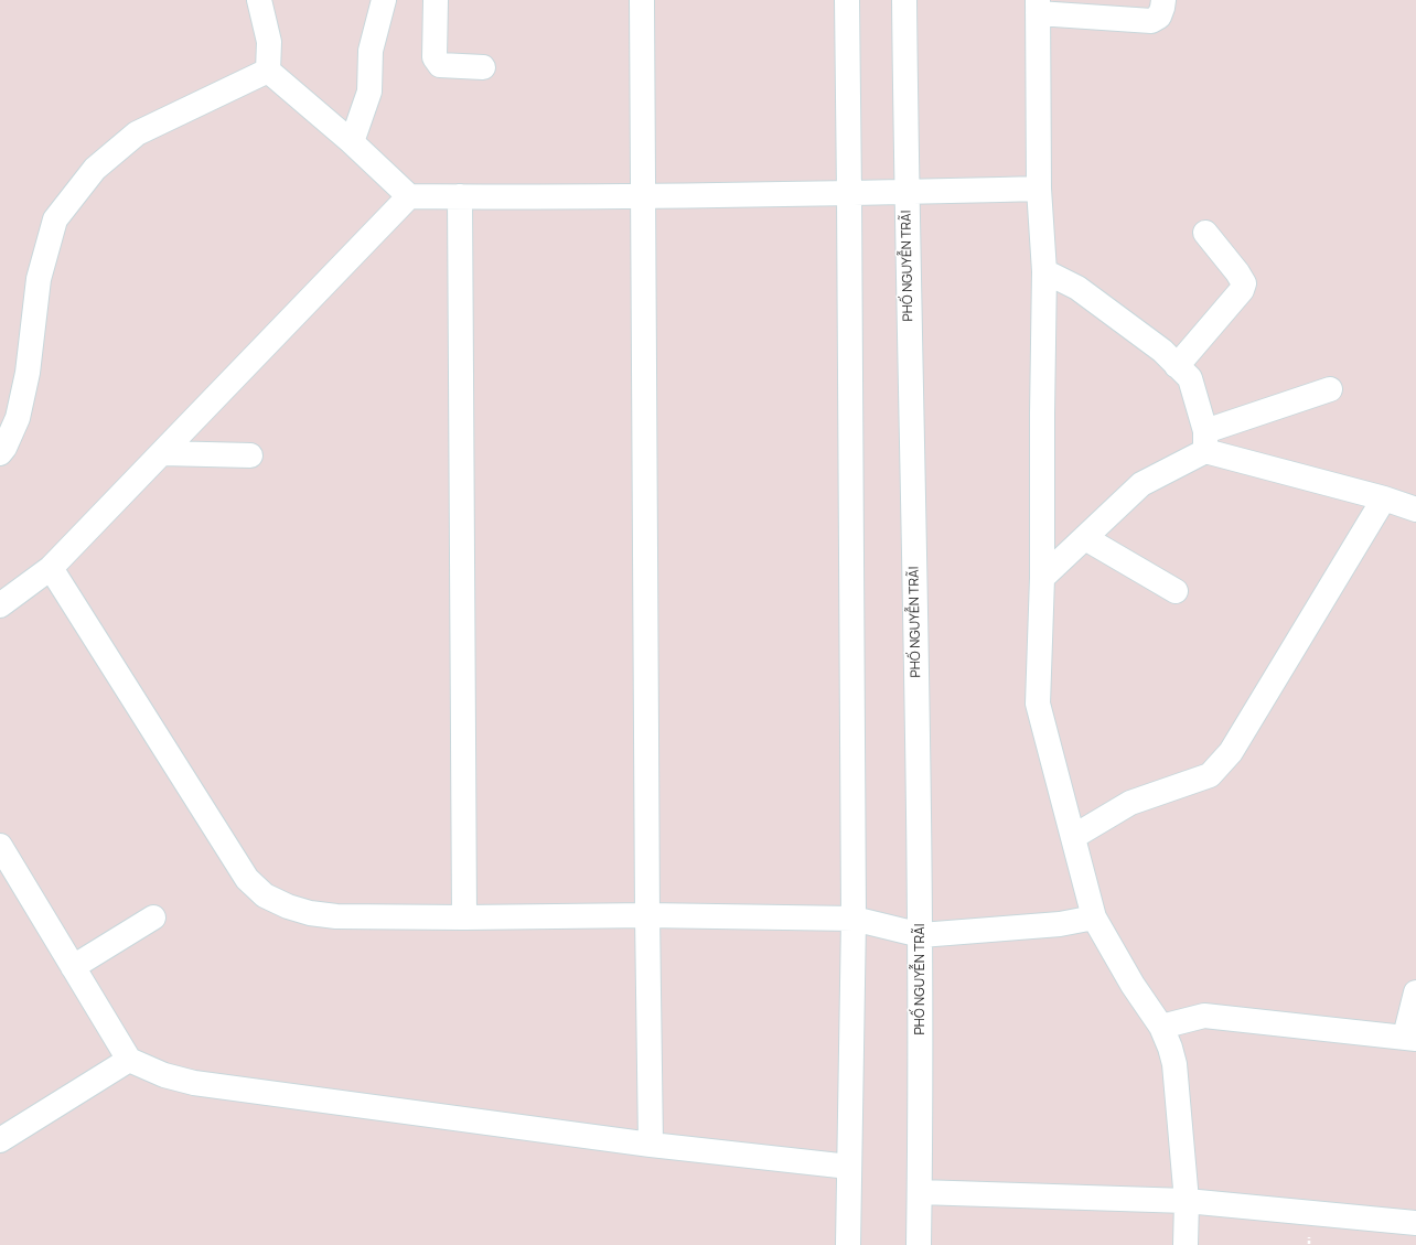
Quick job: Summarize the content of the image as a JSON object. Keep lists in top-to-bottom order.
{
  "streets": {
    "street": ["PHỐ NGUYỄN TRÃI"]
  }
}
